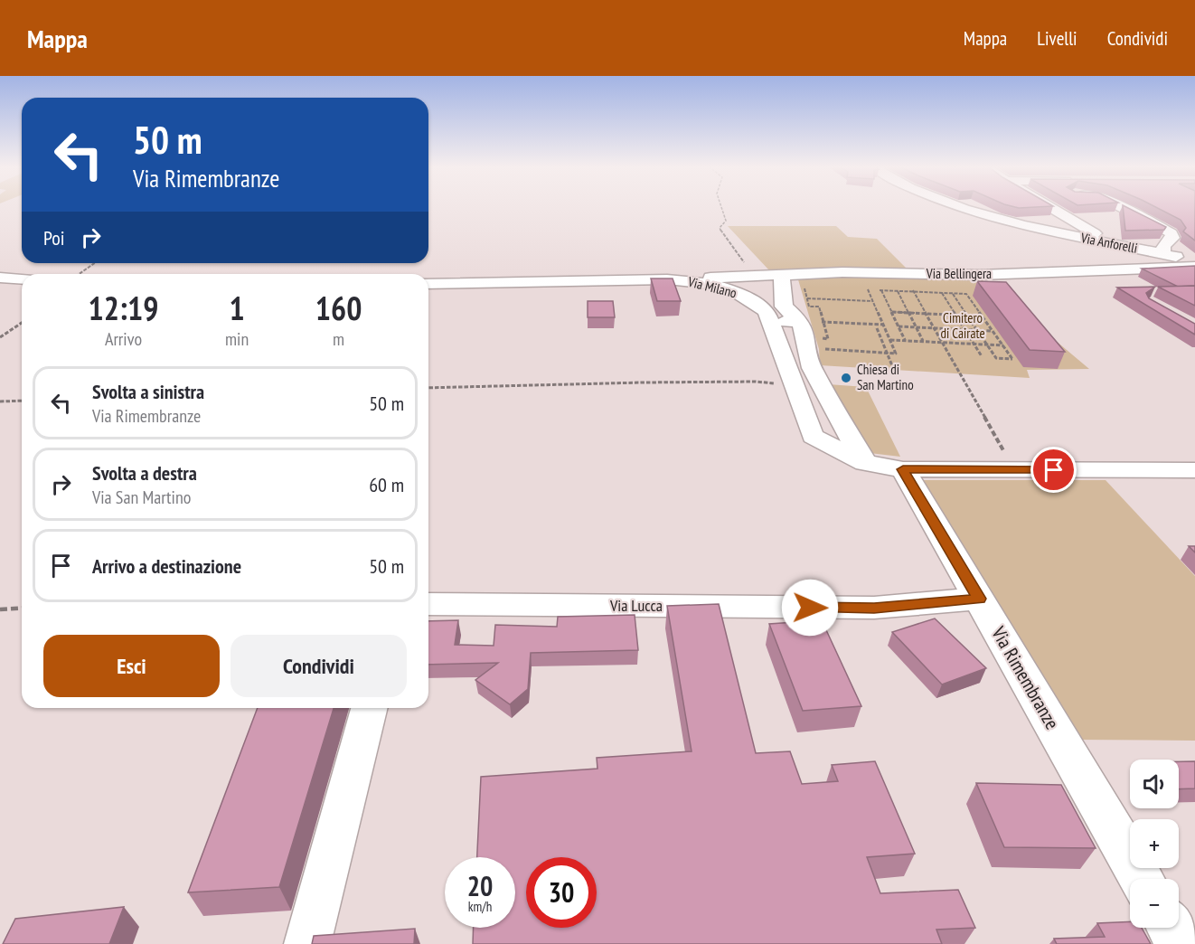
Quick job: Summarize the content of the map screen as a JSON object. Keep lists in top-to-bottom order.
{
  "streets": {
    "street": [
      "Via Anforelli",
      "Via Bellingera",
      "Via Milano",
      "Via Lucca",
      "Via Rimembranze"
    ]
  },
  "crossings": [
    ["Via Bellingera", "Via Milano"],
    ["Via Milano", "Via Rimembranze"],
    ["Via Lucca", "Via Rimembranze"]
  ],
  "parks": ["Cimitero di Cairate"],
  "places": ["Chiesa di San Martino"],
  "page": {
    "header": "Mappa",
    "nav": ["Mappa", "Livelli", "Condividi"],
    "turn": ["50 m", "Via Rimembranze"],
    "then": "Poi",
    "eta": [
      "12:19",
      "Arrivo",
      "1",
      "min",
      "160",
      "m"
    ],
    "list": [
      {
        "name": "Svolta a sinistra",
        "note": "Via Rimembranze",
        "value": "50 m"
      },
      {
        "name": "Svolta a destra",
        "note": "Via San Martino",
        "value": "60 m"
      },
      {
        "name": "Arrivo a destinazione",
        "value": "50 m"
      }
    ],
    "buttons": ["Esci", "Condividi"],
    "map_buttons": ["+", "−"],
    "speed": "20 km/h",
    "limit": "30"
  }
}
